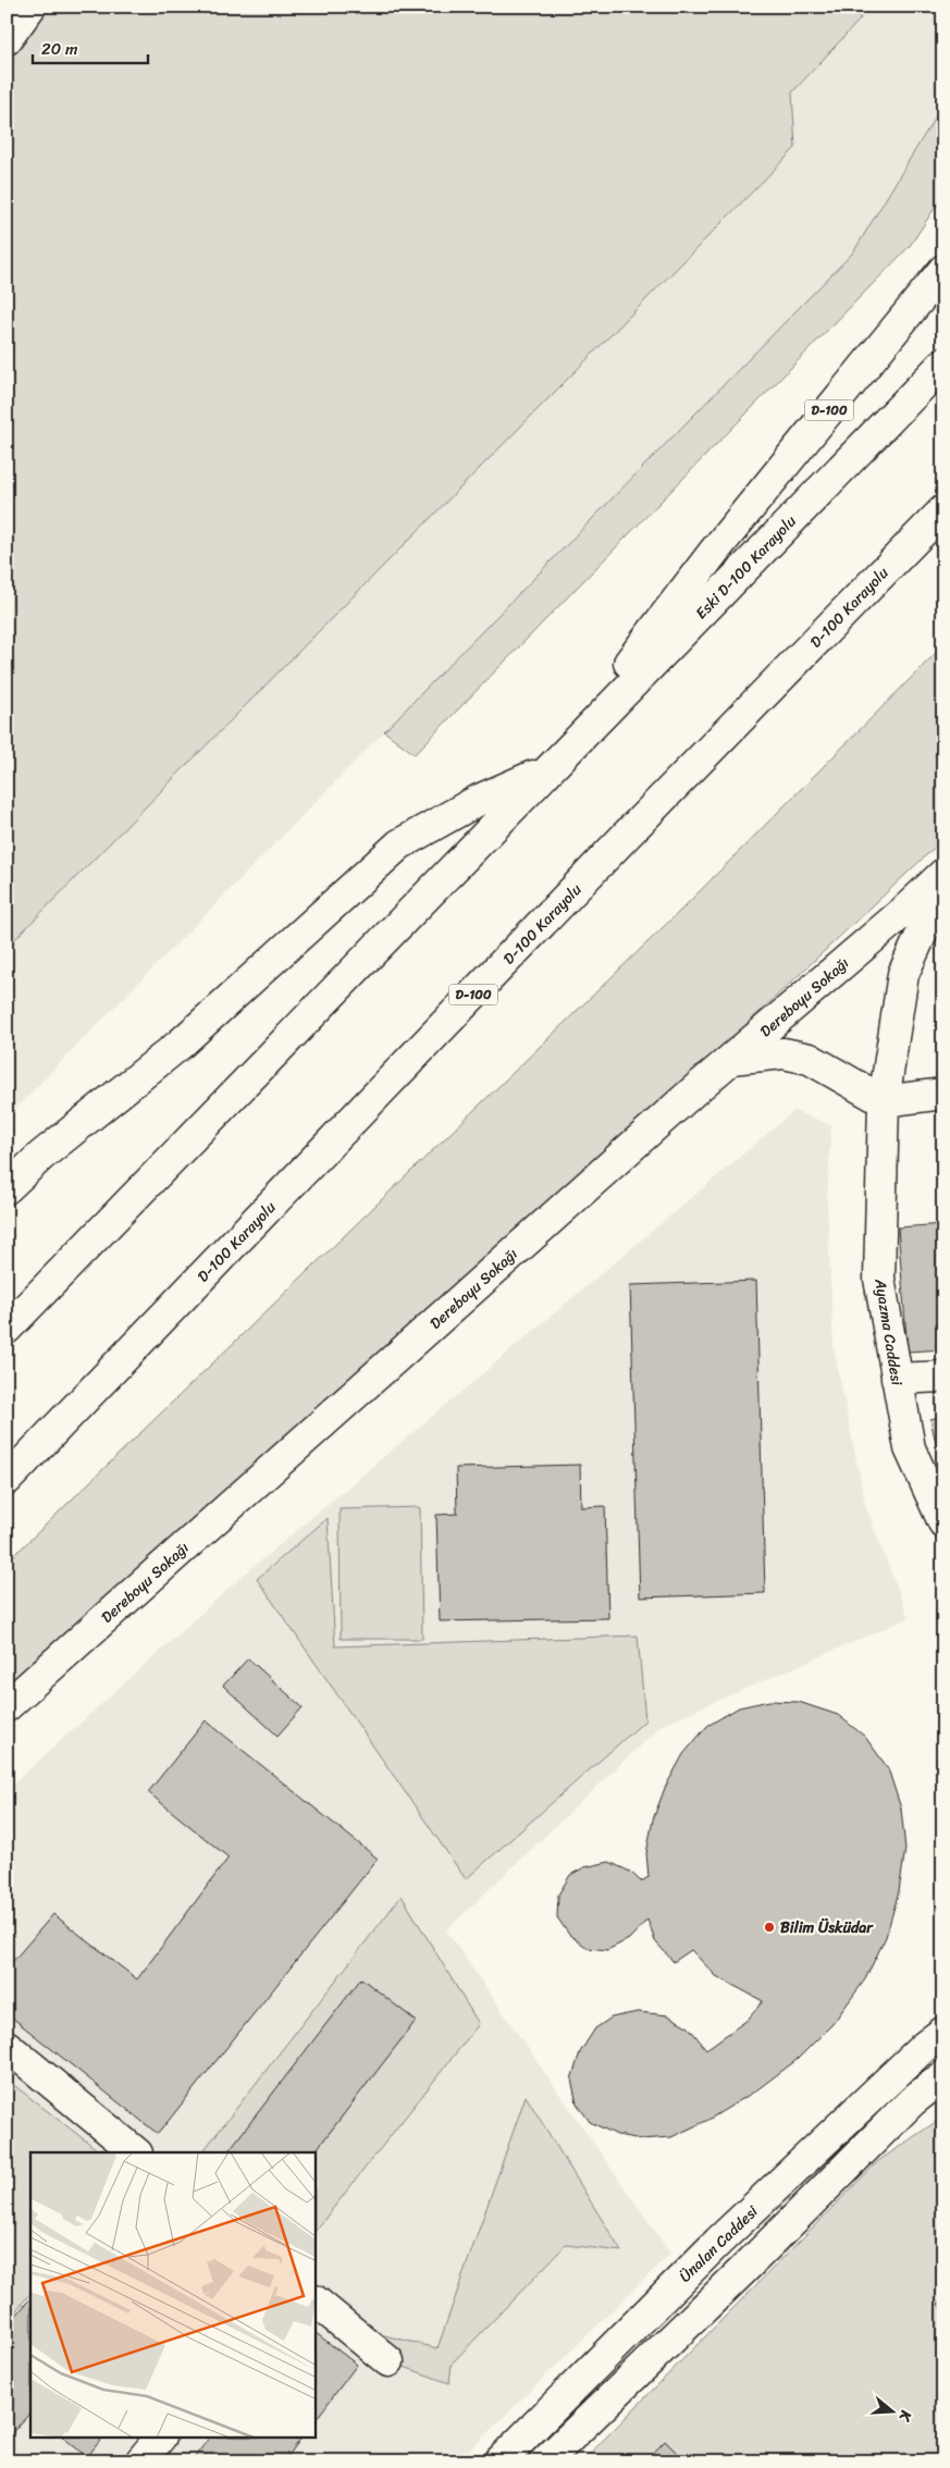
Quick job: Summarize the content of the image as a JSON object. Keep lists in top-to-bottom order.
{
  "streets": {
    "main road": [
      "D-100",
      "Eski D-100 Karayolu",
      "D-100 Karayolu",
      "Dereboyu Sokağı",
      "Ayazma Caddesi",
      "Ünalan Caddesi"
    ]
  },
  "places": ["Bilim Üsküdar"],
  "scale_bar": "20 m",
  "north": "right"
}
